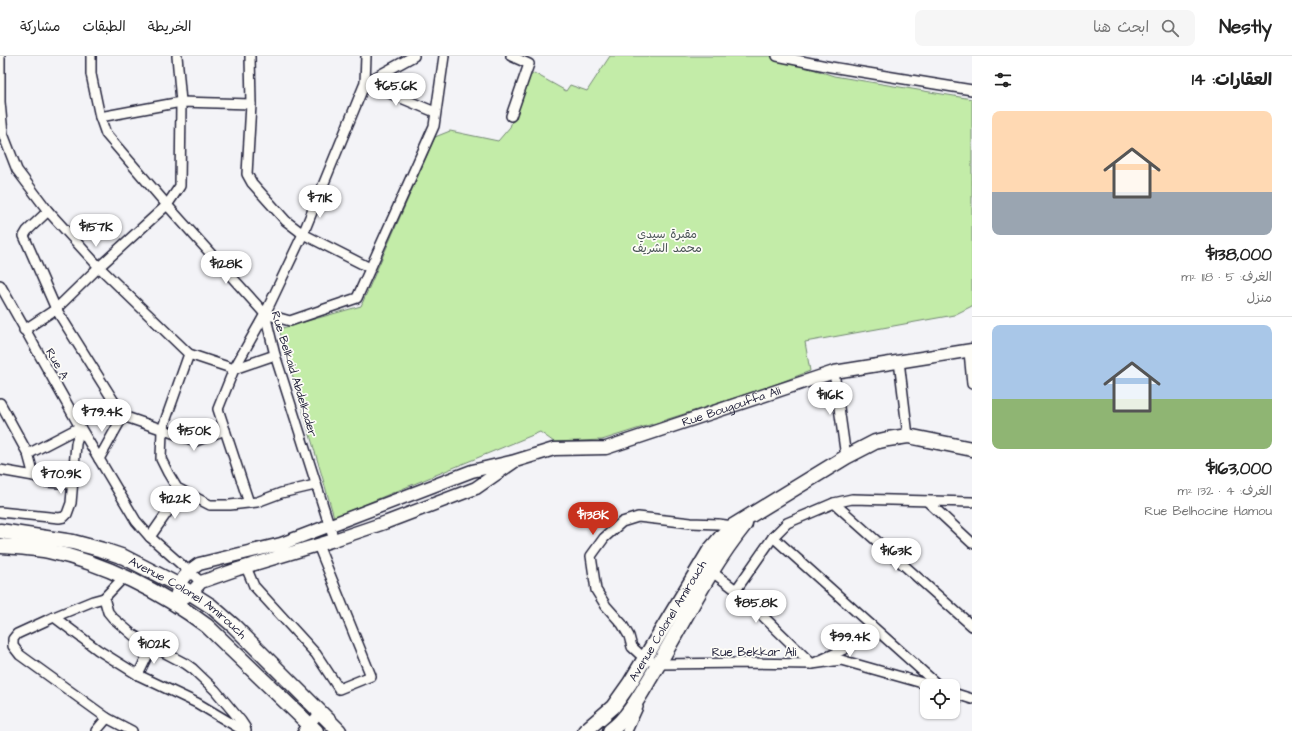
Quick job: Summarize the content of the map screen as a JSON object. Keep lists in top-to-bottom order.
{
  "streets": {
    "main road": ["Avenue Colonel Amirouch"],
    "street": [
      "Rue A",
      "Rue Belkaid Abdelkader",
      "Rue Bougouffa Ali",
      "Rue Bekkar Ali"
    ]
  },
  "crossings": [
    ["Avenue Colonel Amirouch", "Rue Bekkar Ali"]
  ],
  "parks": ["مقبرة سيدي محمد الشريف"],
  "page": {
    "header": "Nestly",
    "search": "ابحث هنا",
    "nav": ["الخريطة", "الطبقات", "مشاركة"],
    "heading": "العقارات: 14",
    "price": [
      "$65.6K",
      "$71K",
      "$157K",
      "$128K",
      "$116K",
      "$79.4K",
      "$150K",
      "$70.9K",
      "$122K",
      "$138K",
      "$163K",
      "$85.8K",
      "$99.4K",
      "$102K"
    ],
    "list": [
      {
        "name": "$138,000",
        "note": "الغرف: 5 · 118 m² · منزل"
      },
      {
        "name": "$163,000",
        "note": "الغرف: 4 · 132 m² · Rue Belhocine Hamou"
      }
    ]
  }
}
